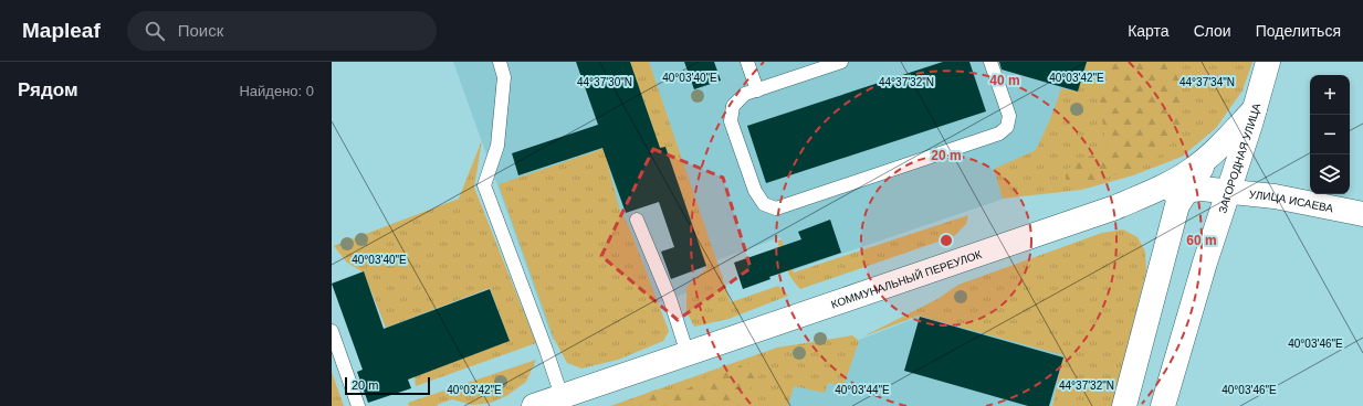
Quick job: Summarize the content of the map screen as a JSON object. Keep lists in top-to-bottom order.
{
  "streets": {
    "street": ["ЗАГОРОДНАЯ УЛИЦА", "УЛИЦА ИСАЕВА", "КОММУНАЛЬНЫЙ ПЕРЕУЛОК"]
  },
  "crossings": [
    ["ЗАГОРОДНАЯ УЛИЦА", "УЛИЦА ИСАЕВА"],
    ["ЗАГОРОДНАЯ УЛИЦА", "КОММУНАЛЬНЫЙ ПЕРЕУЛОК"],
    ["УЛИЦА ИСАЕВА", "КОММУНАЛЬНЫЙ ПЕРЕУЛОК"]
  ],
  "scale_bar": "20 m",
  "page": {
    "header": "Mapleaf",
    "search": "Поиск",
    "nav": ["Карта", "Слои", "Поделиться"],
    "heading": ["Рядом", "Найдено: 0"],
    "map_buttons": ["+", "−"],
    "scale": "20 m"
  },
  "coordinates": [
    "40°03'40\"E",
    "40°03'42\"E",
    "44°37'30\"N",
    "44°37'32\"N",
    "44°37'34\"N",
    "40°03'46\"E",
    "40°03'44\"E"
  ],
  "rings": ["40 m", "20 m", "60 m"]
}
